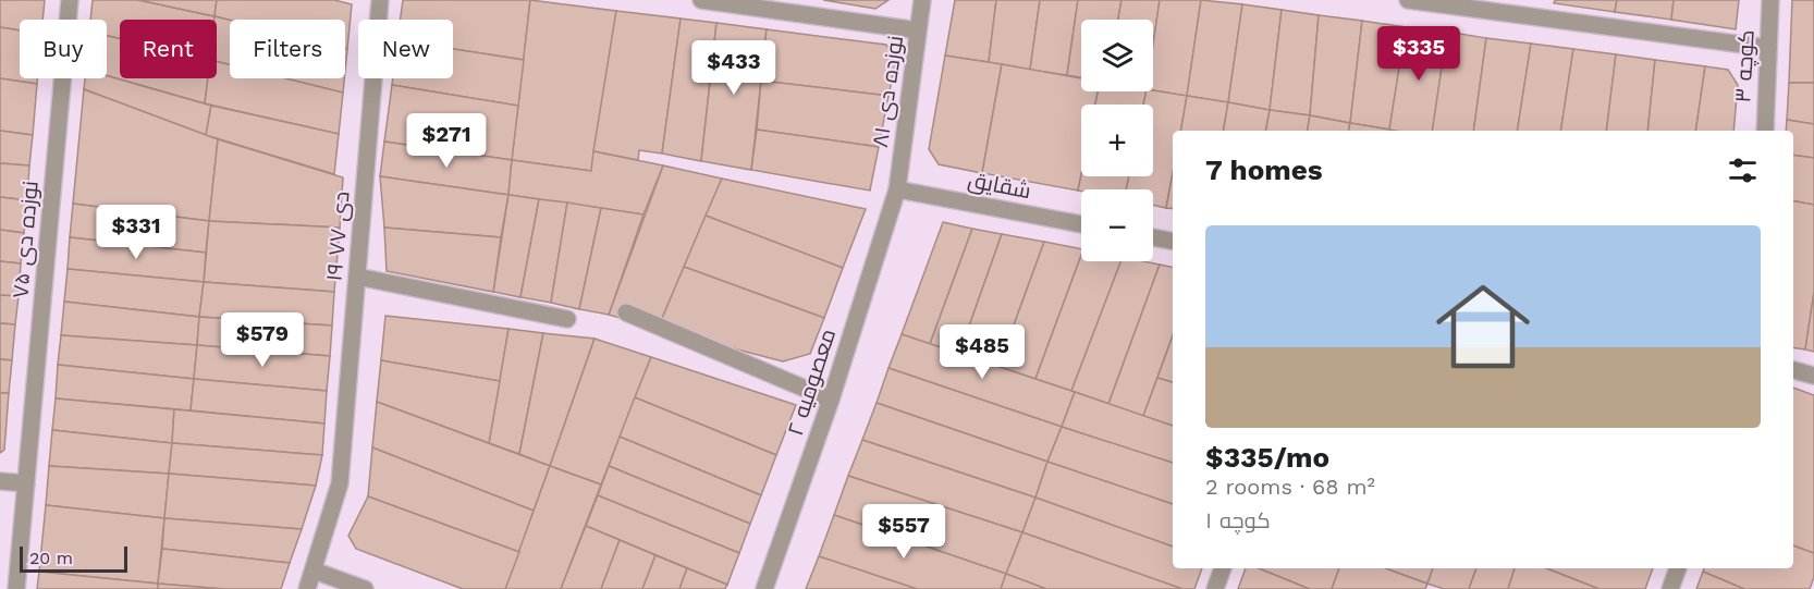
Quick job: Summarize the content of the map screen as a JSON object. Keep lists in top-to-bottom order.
{
  "streets": {
    "street": [
      "کوچه ۳",
      "نوزده دی ۸۱",
      "شقایق",
      "۱۹ دی ۷۷",
      "نوزده دی ۷۵",
      "معصومیه ۲"
    ]
  },
  "crossings": [
    ["نوزده دی ۸۱", "شقایق"],
    ["نوزده دی ۸۱", "معصومیه ۲"],
    ["شقایق", "معصومیه ۲"]
  ],
  "scale_bar": "20 m",
  "page": {
    "map_buttons": ["+", "−"],
    "chip": [
      "Buy",
      "Rent",
      "Filters",
      "New"
    ],
    "price": [
      "$335",
      "$433",
      "$271",
      "$331",
      "$579",
      "$485",
      "$557"
    ],
    "heading": "7 homes",
    "list": [
      {
        "name": "$335/mo",
        "note": "2 rooms · 68 m² · کوچه ۱"
      }
    ],
    "scale": "20 m"
  }
}
